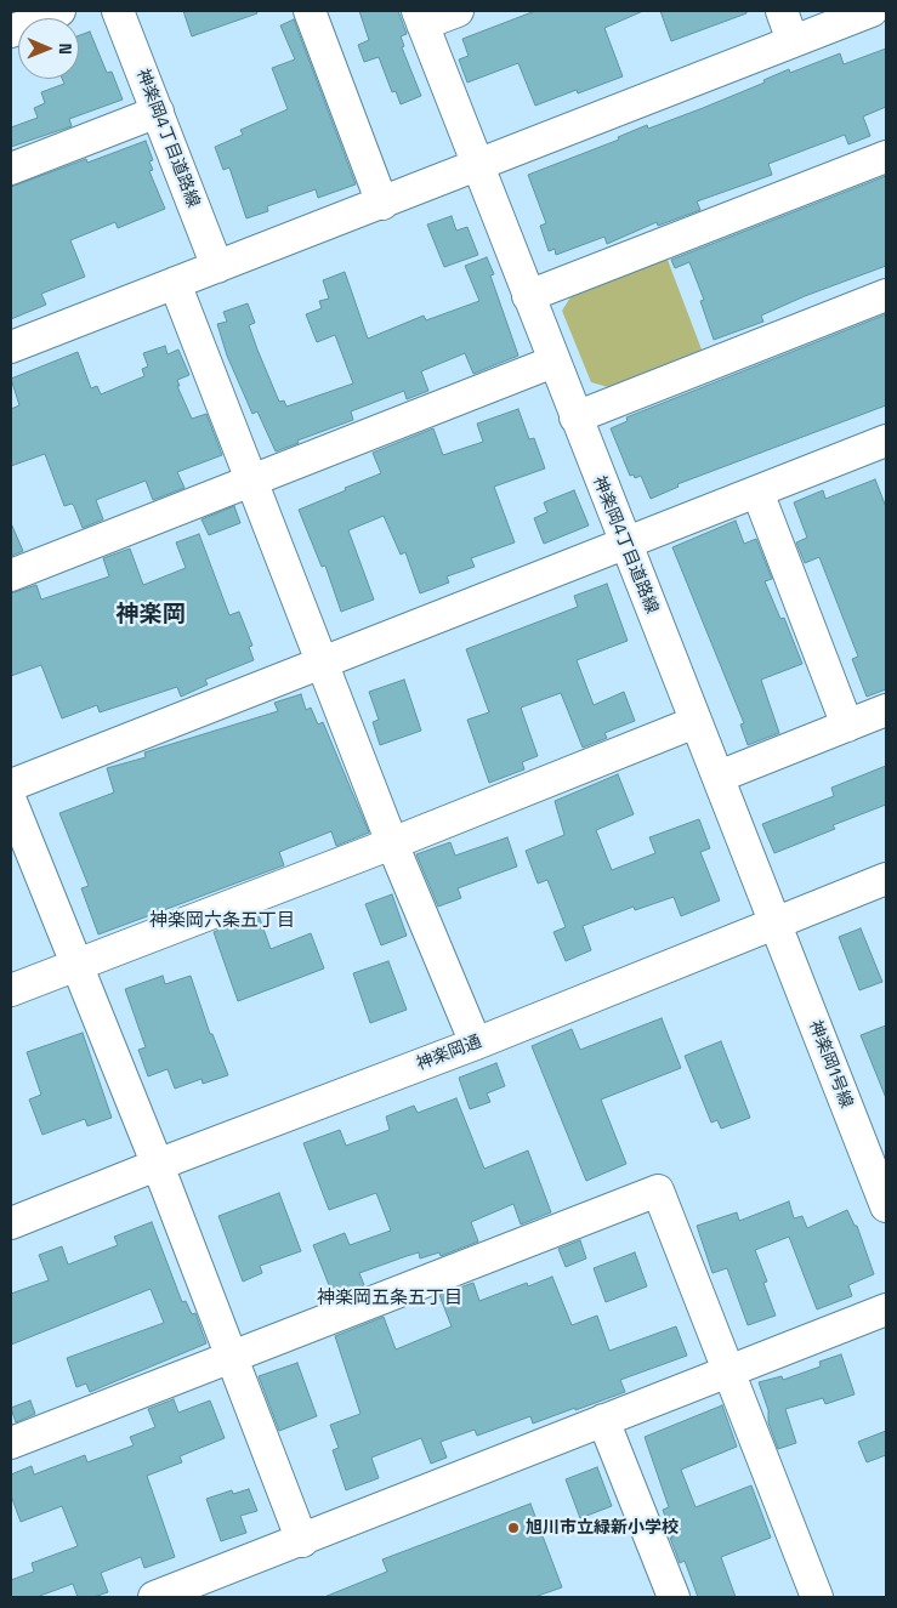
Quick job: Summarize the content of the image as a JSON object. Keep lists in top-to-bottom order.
{
  "streets": {
    "street": ["神楽岡4丁目道路線", "神楽岡通", "神楽岡1号線"]
  },
  "crossings": [
    ["神楽岡4丁目道路線", "神楽岡通"],
    ["神楽岡4丁目道路線", "神楽岡1号線"],
    ["神楽岡通", "神楽岡1号線"]
  ],
  "districts": ["神楽岡", "神楽岡六条五丁目", "神楽岡五条五丁目"],
  "places": ["旭川市立緑新小学校"],
  "north": "right"
}
